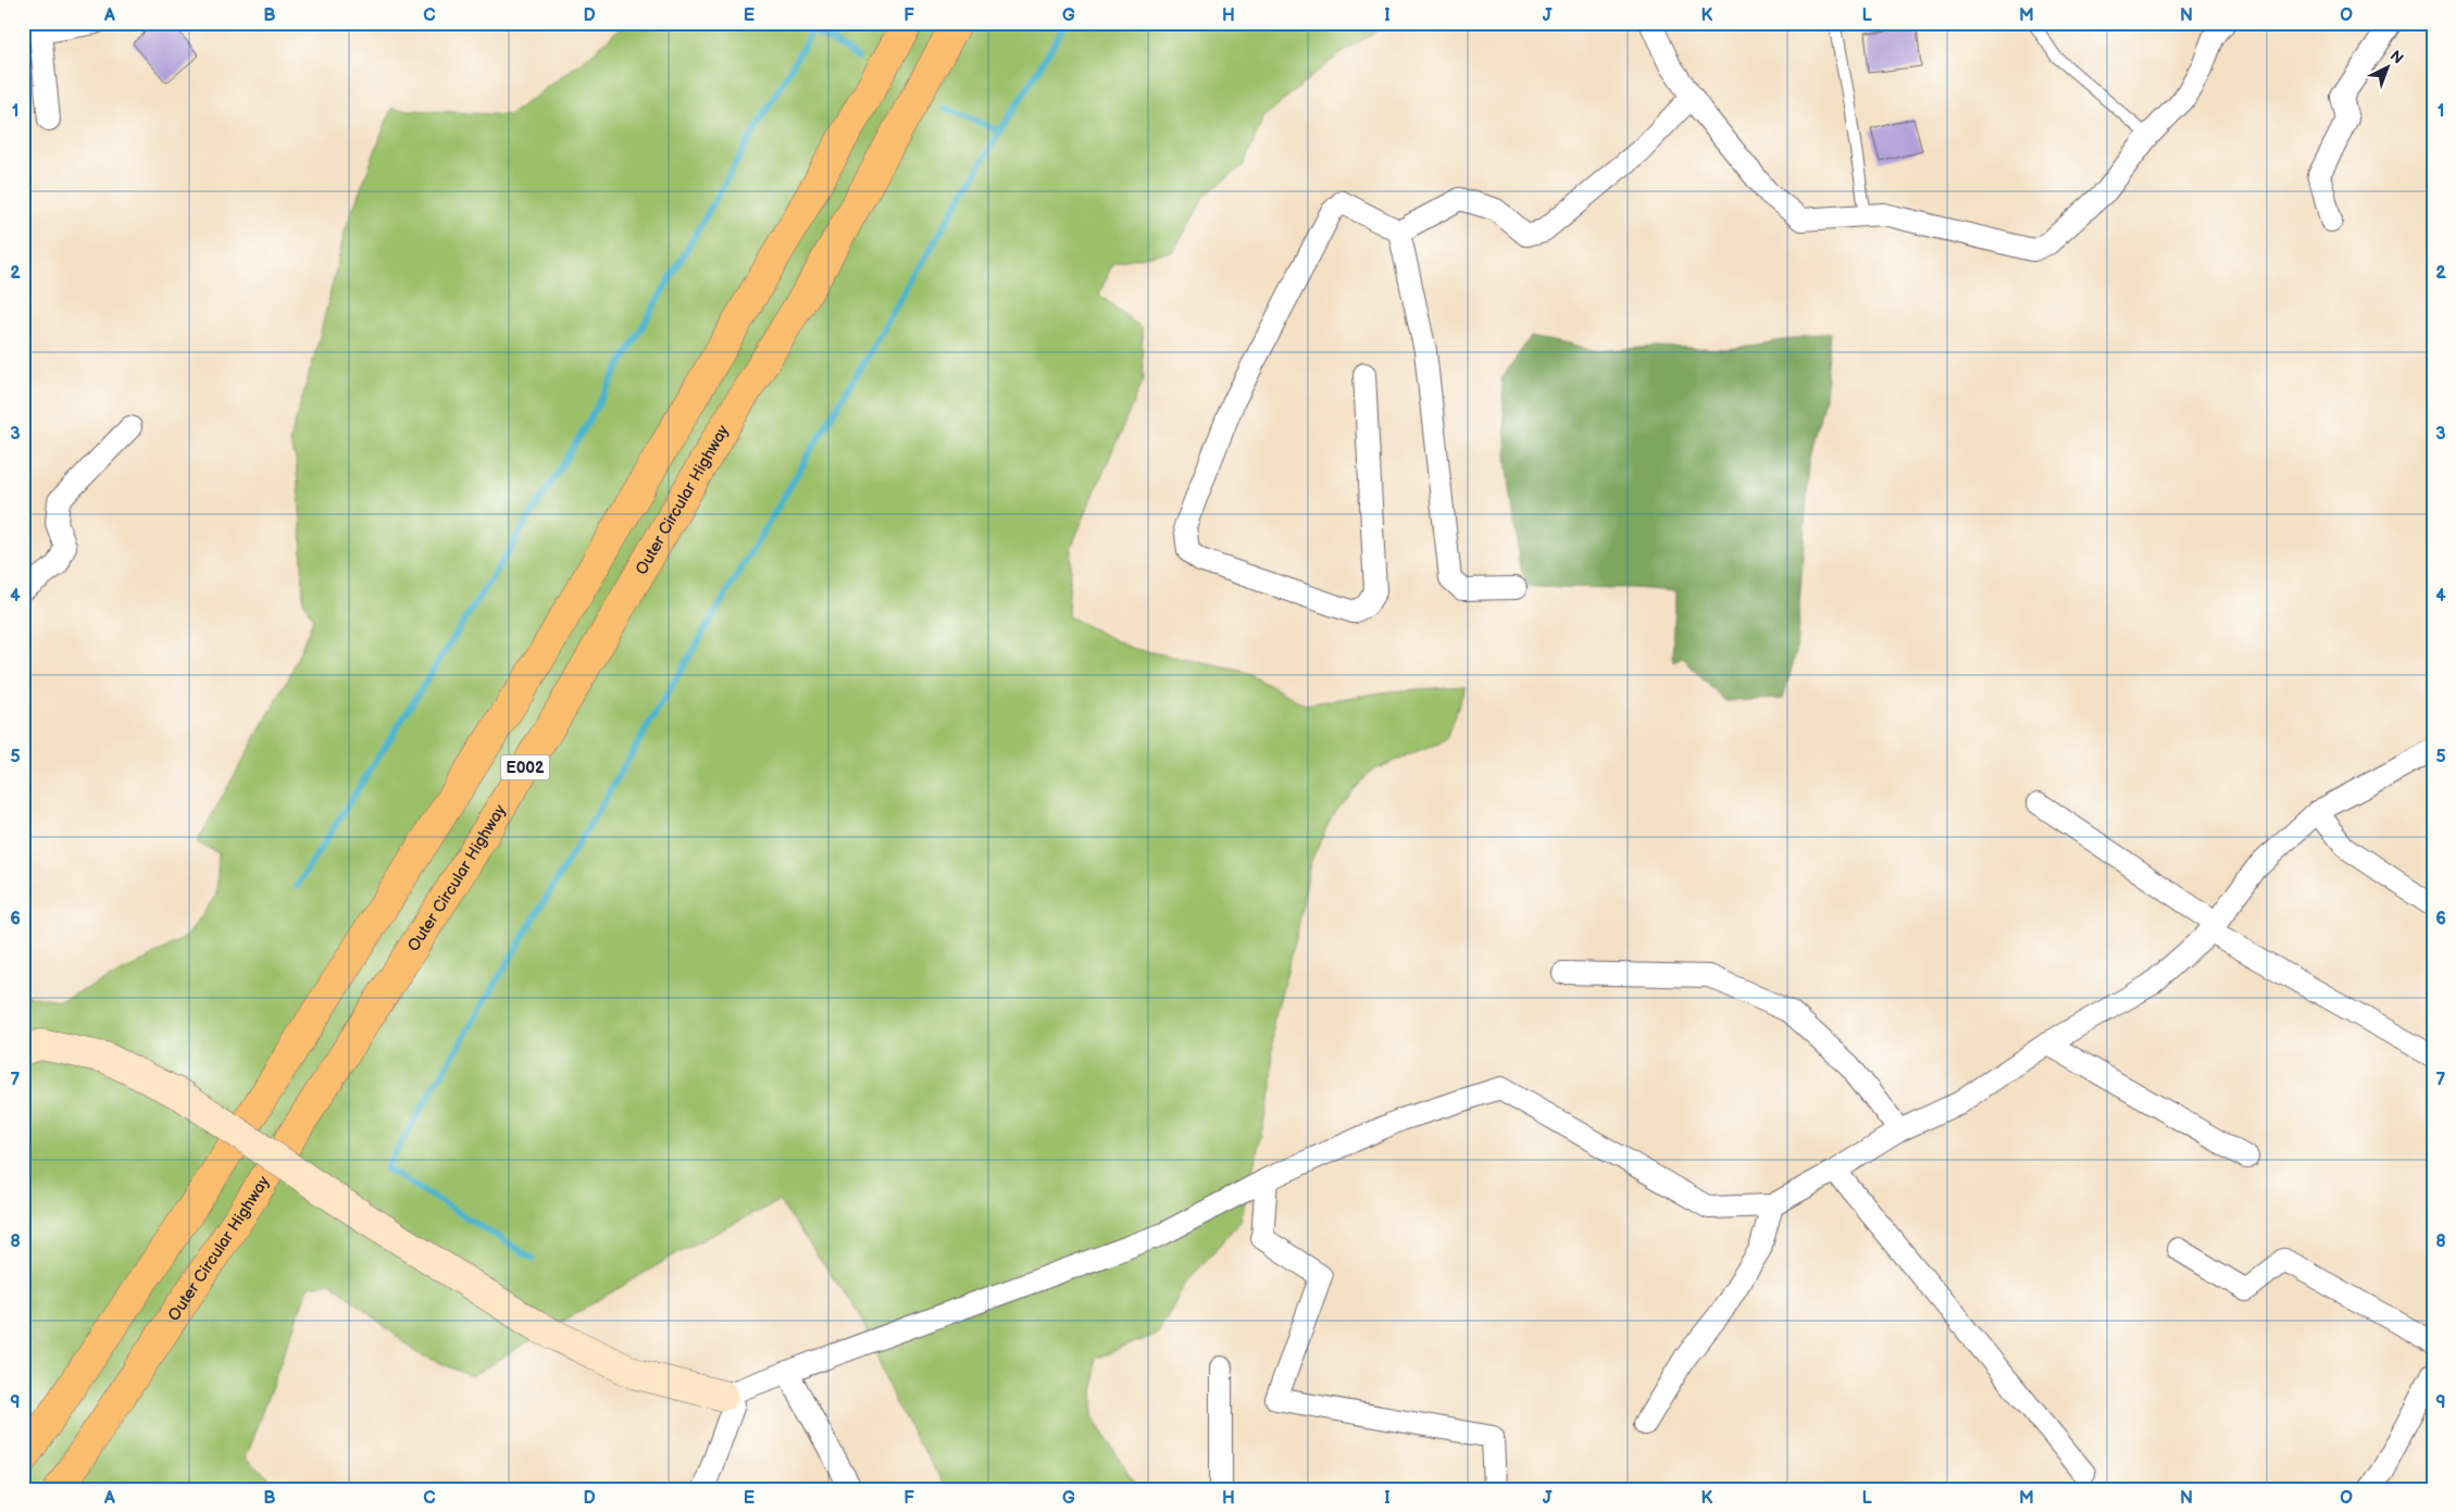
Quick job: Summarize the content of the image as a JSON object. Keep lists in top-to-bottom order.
{
  "streets": {
    "highway": ["Outer Circular Highway", "E002"]
  },
  "north": "top right",
  "grid": {
    "columns": [
      "A",
      "B",
      "C",
      "D",
      "E",
      "F",
      "G",
      "H",
      "I",
      "J",
      "K",
      "L",
      "M",
      "N",
      "O"
    ],
    "rows": [
      "1",
      "2",
      "3",
      "4",
      "5",
      "6",
      "7",
      "8",
      "9"
    ]
  }
}
